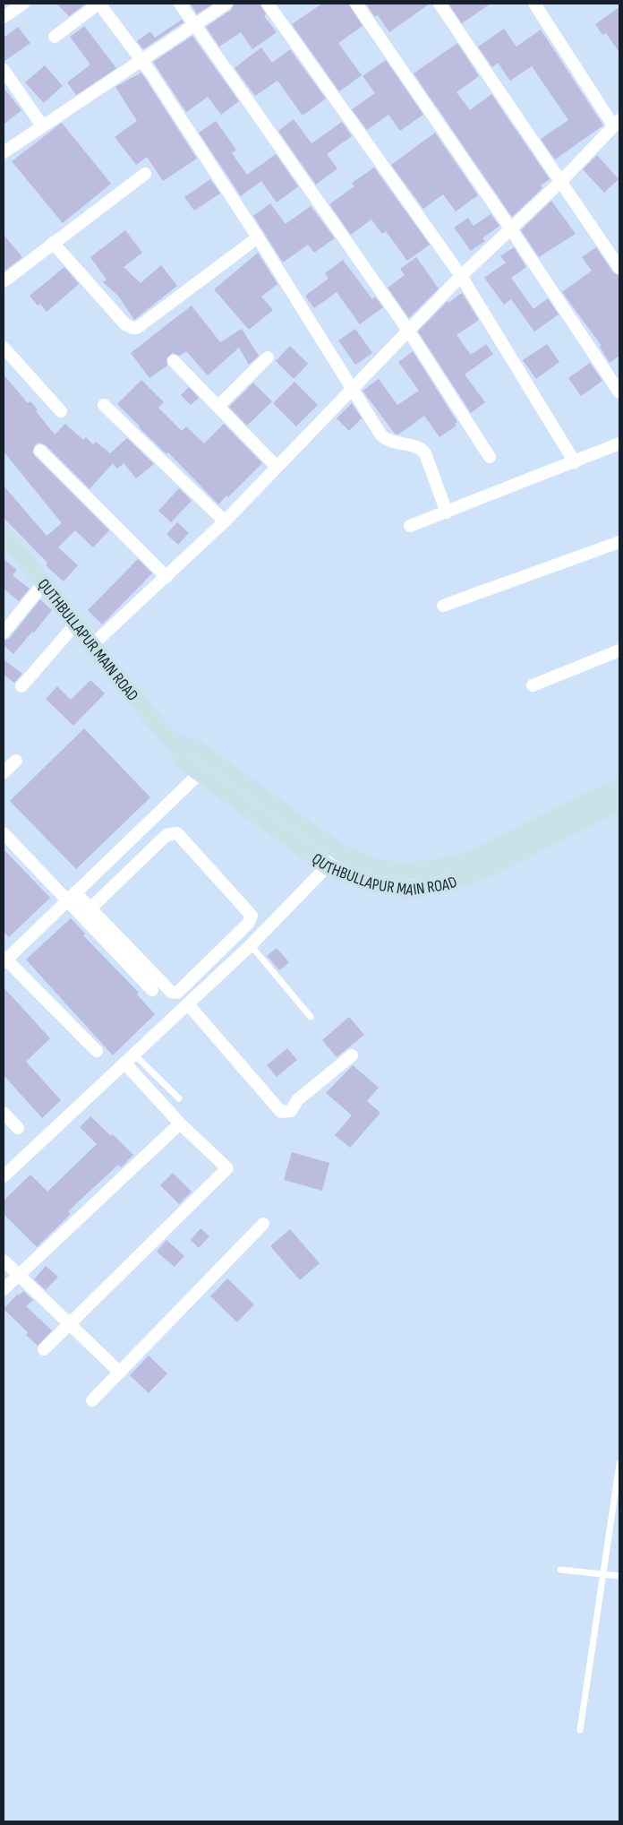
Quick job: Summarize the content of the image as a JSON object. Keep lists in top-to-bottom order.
{
  "streets": {
    "main road": ["QUTHBULLAPUR MAIN ROAD"]
  }
}
